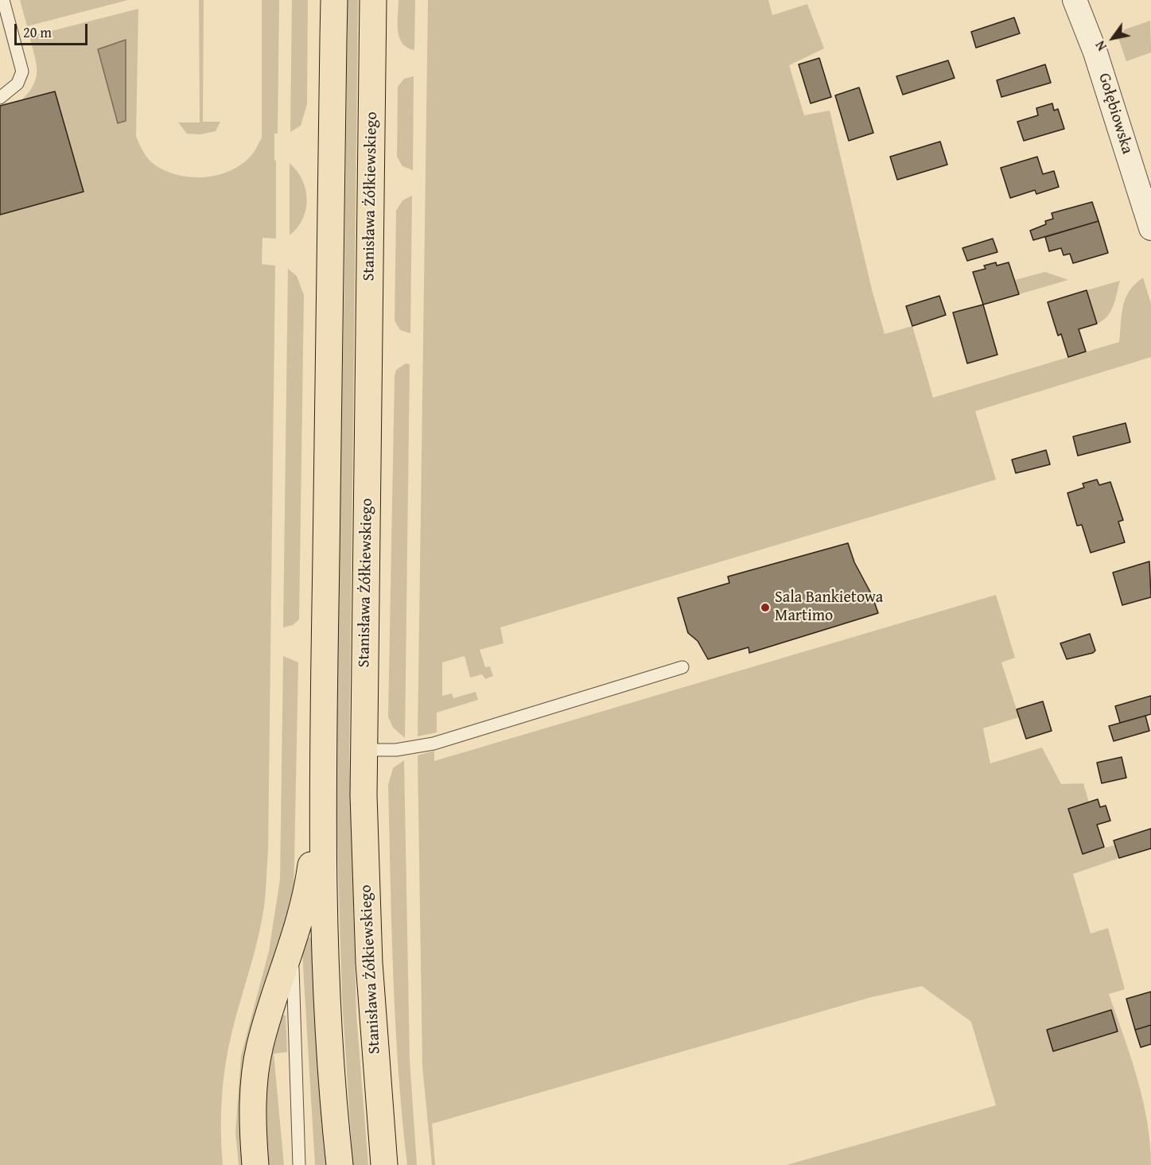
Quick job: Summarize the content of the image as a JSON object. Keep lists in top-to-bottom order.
{
  "streets": {
    "main road": ["Stanisława Żółkiewskiego"],
    "street": ["Gołębiowska"]
  },
  "places": ["Sala Bankietowa Martimo"],
  "scale_bar": "20 m",
  "north": "bottom left"
}
